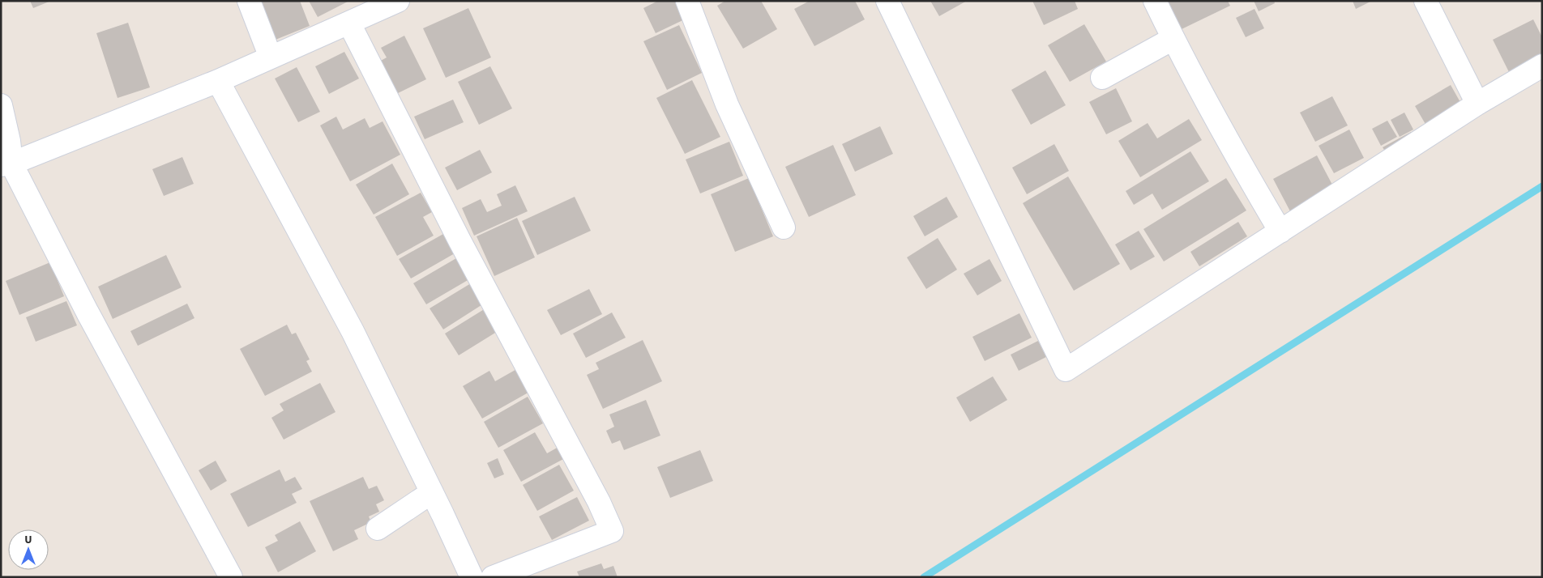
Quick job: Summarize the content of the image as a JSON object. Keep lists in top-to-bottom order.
{
  "north": "top"
}
